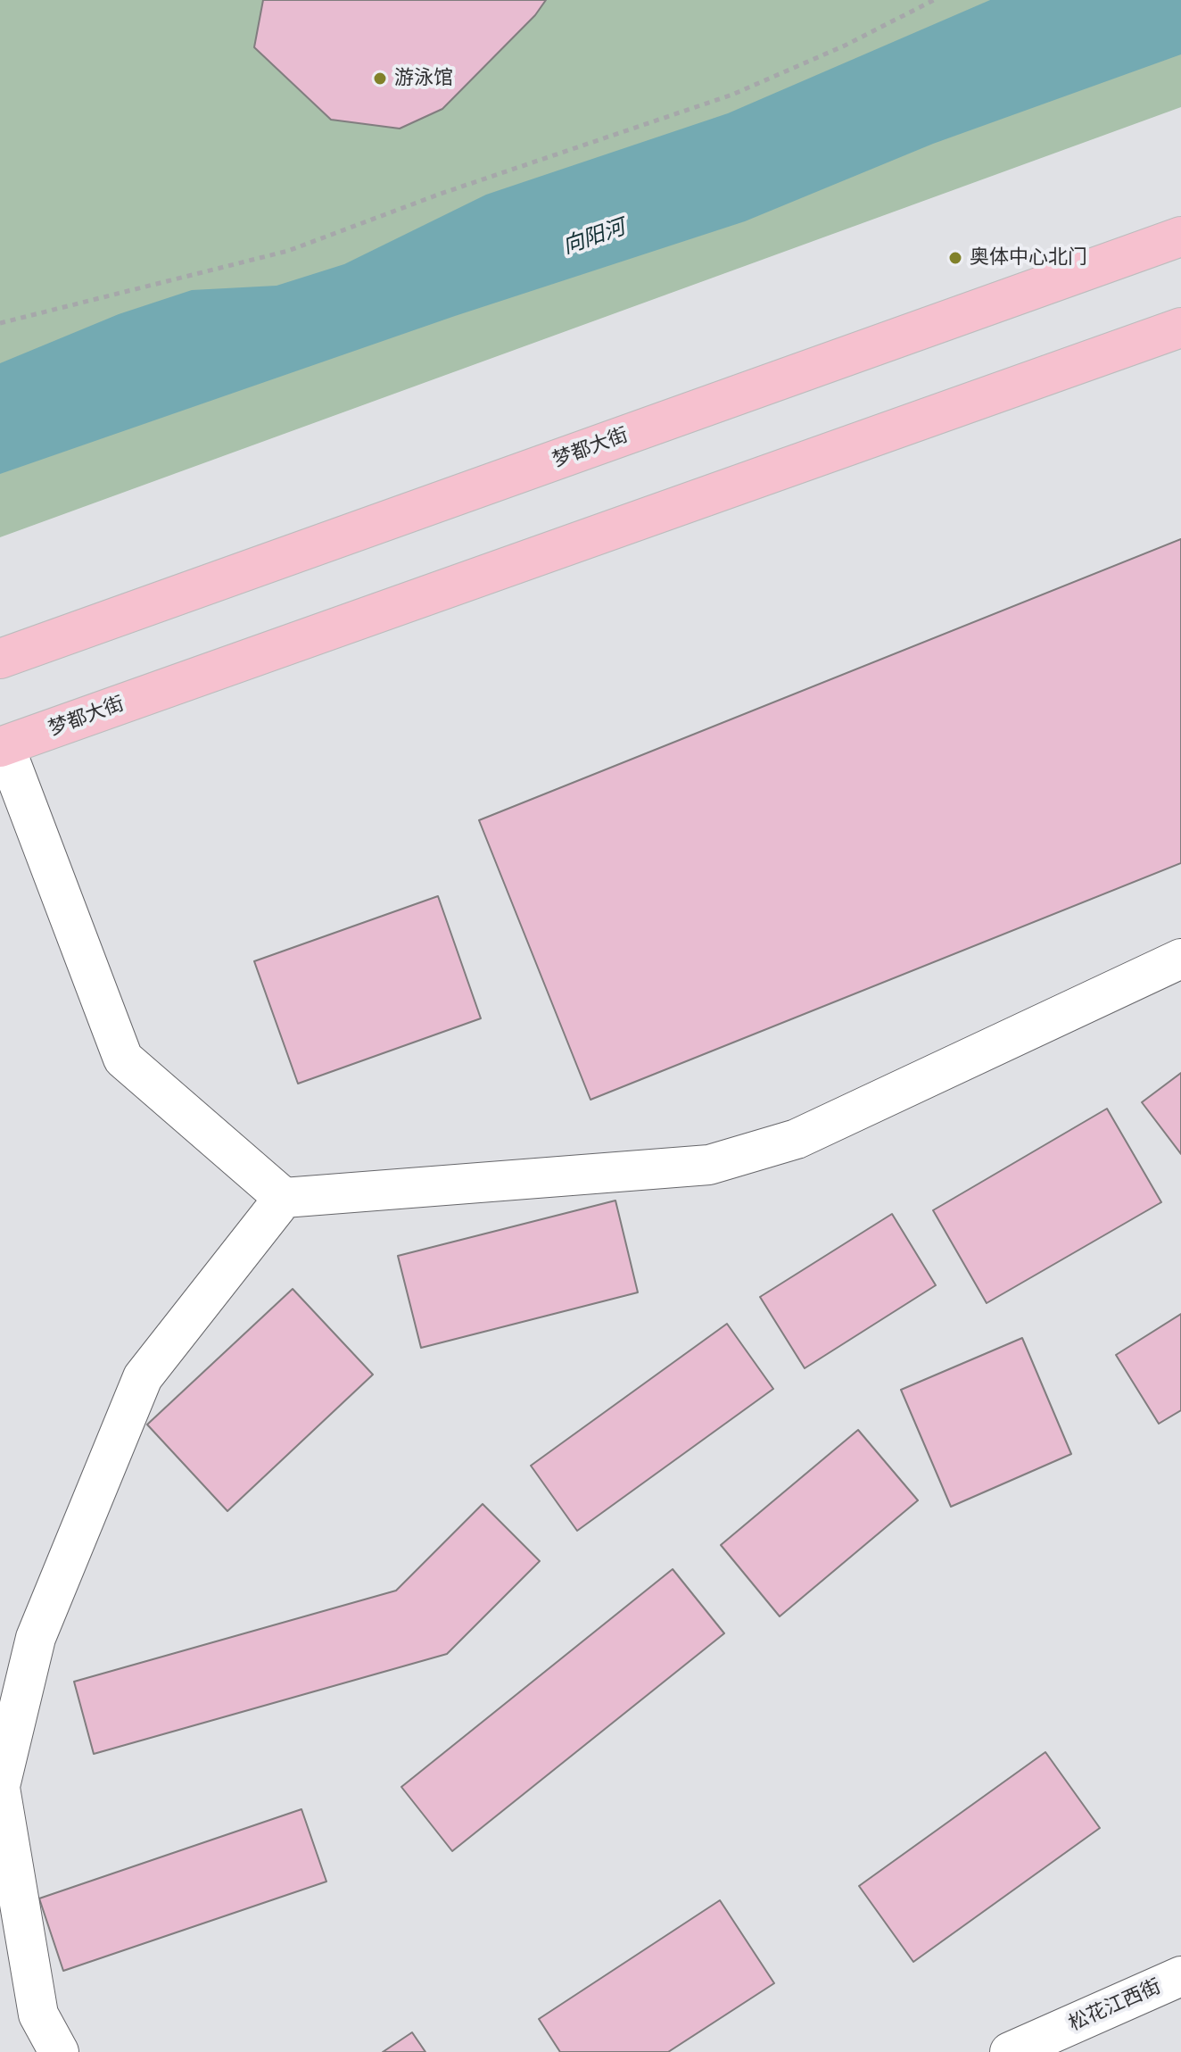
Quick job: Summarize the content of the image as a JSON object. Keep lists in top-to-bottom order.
{
  "streets": {
    "main road": ["梦都大街"],
    "street": ["松花江西街"]
  },
  "water": ["向阳河"],
  "places": ["游泳馆", "奥体中心北门"]
}
